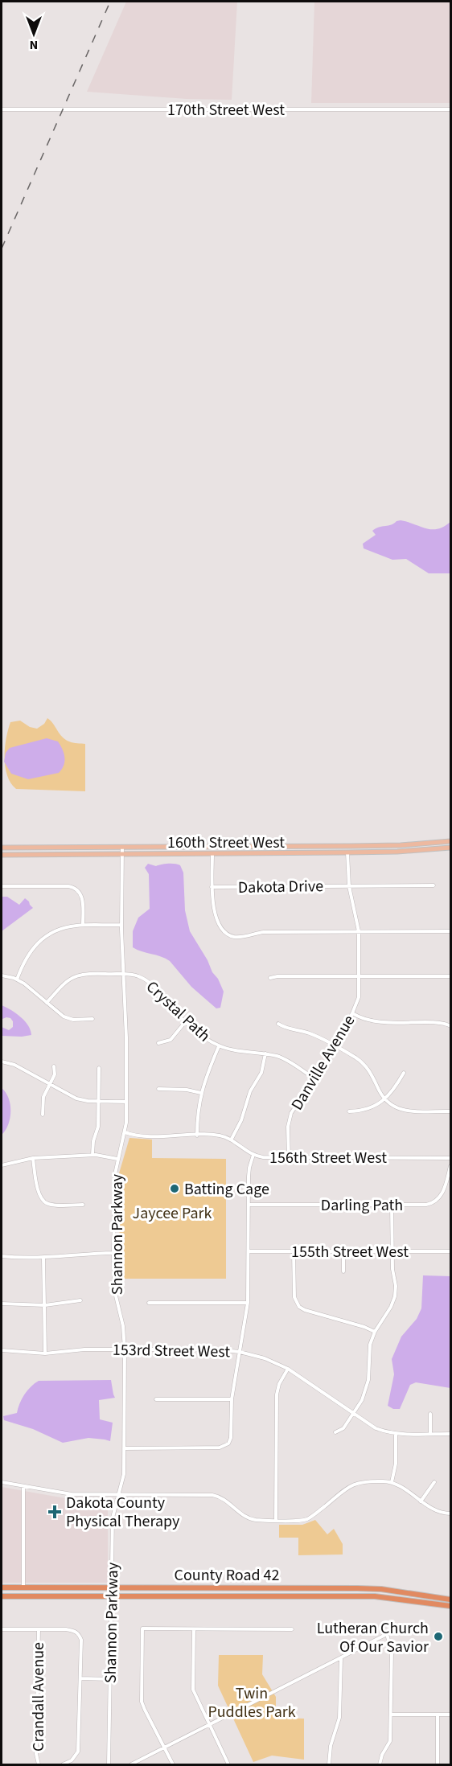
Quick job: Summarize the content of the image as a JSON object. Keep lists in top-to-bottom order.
{
  "streets": {
    "highway": ["County Road 42"],
    "main road": ["160th Street West"],
    "street": [
      "170th Street West",
      "Dakota Drive",
      "Crystal Path",
      "Danville Avenue",
      "156th Street West",
      "Darling Path",
      "Shannon Parkway",
      "155th Street West",
      "153rd Street West",
      "Crandall Avenue"
    ]
  },
  "crossings": [
    ["160th Street West", "Danville Avenue"],
    ["160th Street West", "Shannon Parkway"],
    ["Dakota Drive", "Danville Avenue"],
    ["Crystal Path", "Danville Avenue"],
    ["Crystal Path", "Shannon Parkway"],
    ["Danville Avenue", "156th Street West"],
    ["156th Street West", "Shannon Parkway"],
    ["Shannon Parkway", "153rd Street West"],
    ["Shannon Parkway", "County Road 42"]
  ],
  "parks": ["Jaycee Park", "Twin Puddles Park"],
  "places": {
    "other": ["Batting Cage", "Lutheran Church Of Our Savior"],
    "health": ["Dakota County Physical Therapy"]
  },
  "north": "bottom"
}
